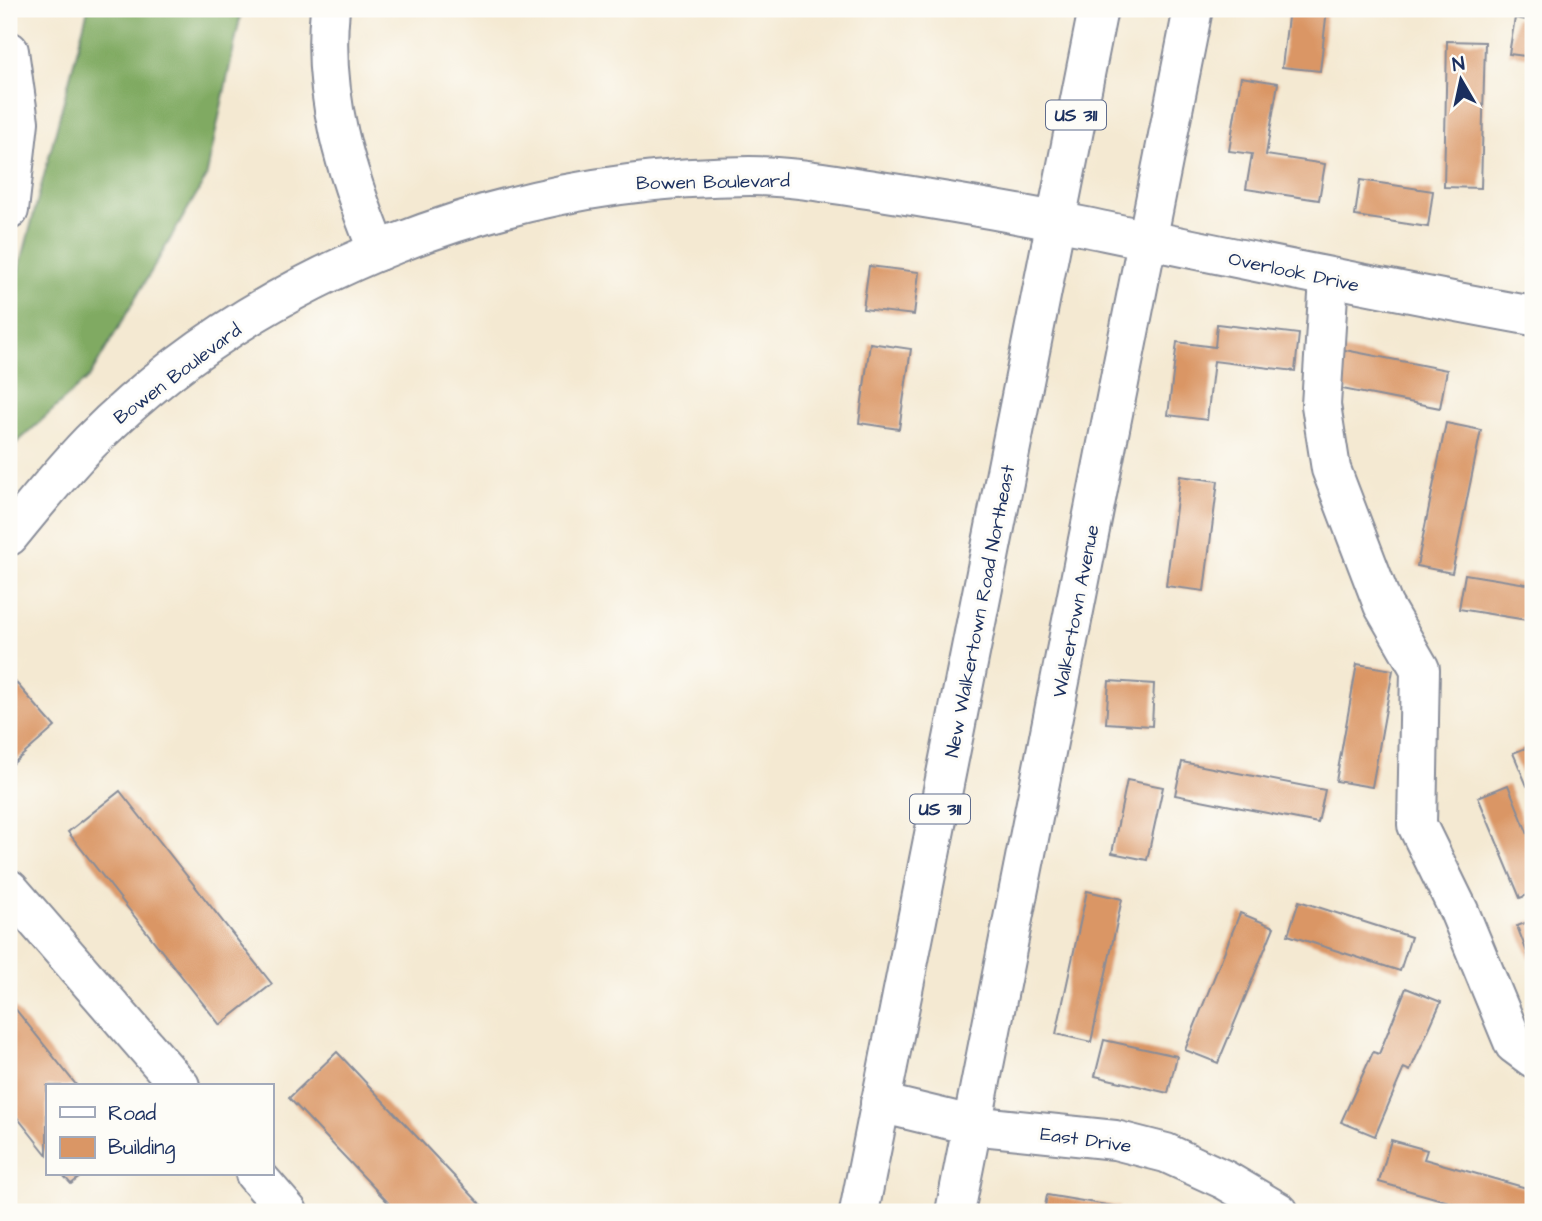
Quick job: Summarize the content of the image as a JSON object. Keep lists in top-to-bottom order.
{
  "streets": {
    "street": [
      "US 311",
      "Bowen Boulevard",
      "Overlook Drive",
      "New Walkertown Road Northeast",
      "Walkertown Avenue",
      "East Drive"
    ]
  },
  "crossings": [
    ["Bowen Boulevard", "Overlook Drive"],
    ["Bowen Boulevard", "New Walkertown Road Northeast"],
    ["Overlook Drive", "New Walkertown Road Northeast"],
    ["Overlook Drive", "Walkertown Avenue"],
    ["New Walkertown Road Northeast", "East Drive"],
    ["Walkertown Avenue", "East Drive"]
  ],
  "legend": ["Road", "Building"],
  "north": "top"
}
